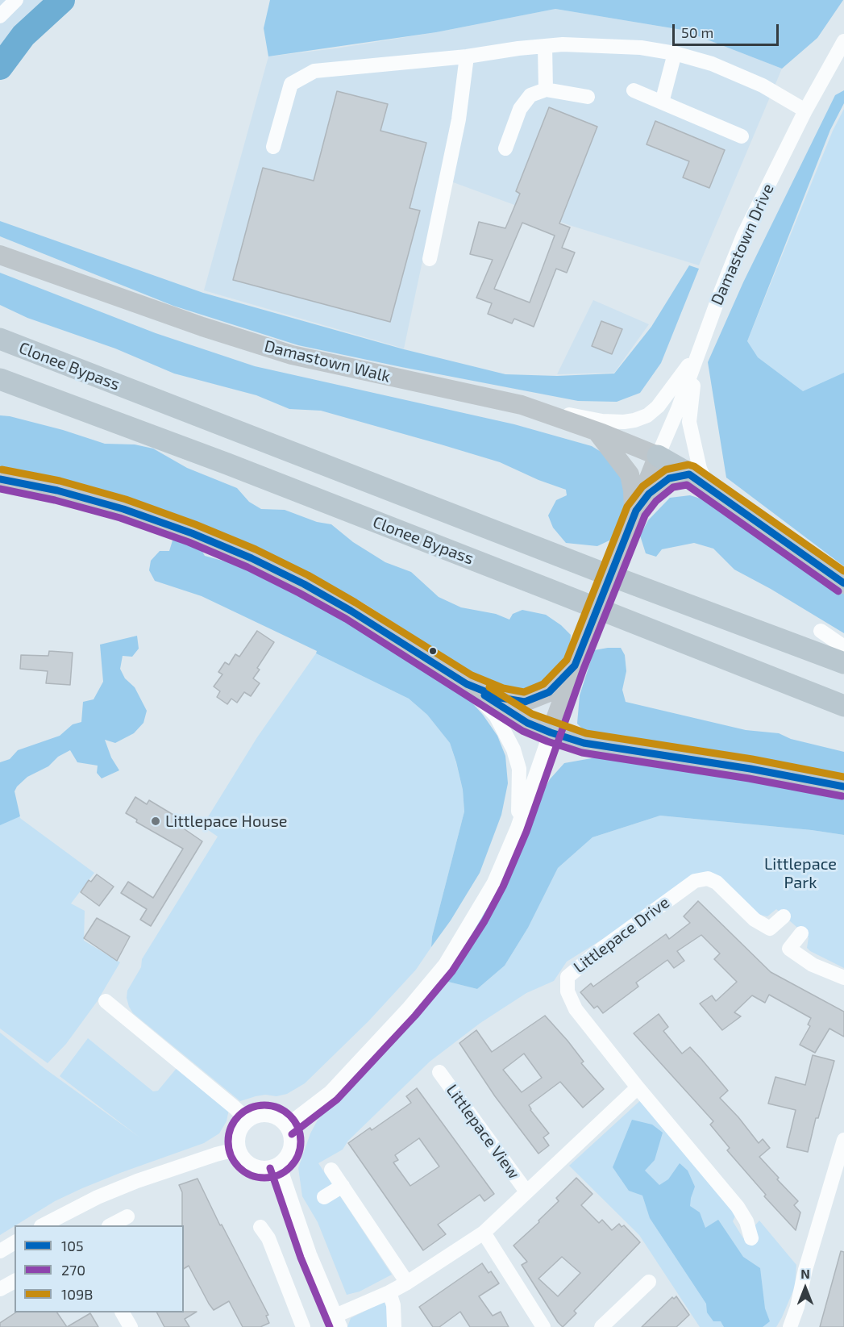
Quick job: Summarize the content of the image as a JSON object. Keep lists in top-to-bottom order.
{
  "streets": {
    "highway": ["Clonee Bypass"],
    "main road": ["Damastown Walk"],
    "street": ["Damastown Drive", "Littlepace Drive", "Littlepace View"]
  },
  "crossings": [
    ["Damastown Drive", "Damastown Walk"]
  ],
  "parks": ["Littlepace Park"],
  "places": ["Littlepace House"],
  "lines": ["transit line 109B", "transit line 105", "transit line 270"],
  "legend": ["105", "270", "109B"],
  "scale_bar": "50 m",
  "north": "top"
}
